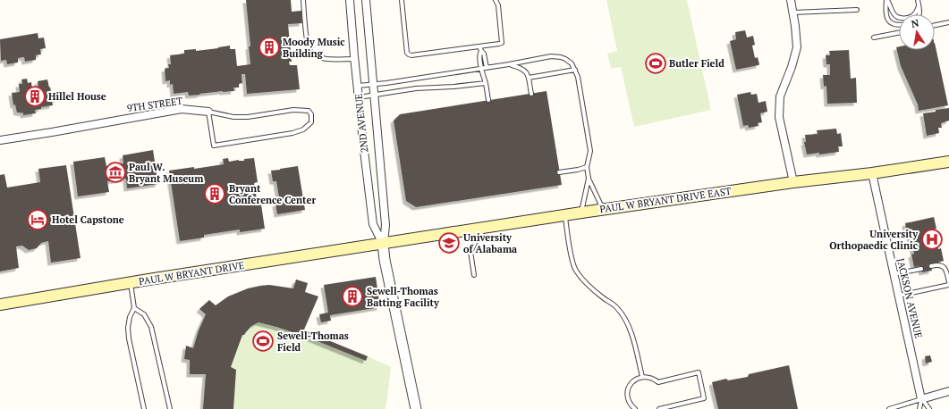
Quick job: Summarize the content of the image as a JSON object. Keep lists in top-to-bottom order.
{
  "streets": {
    "main road": ["PAUL W BRYANT DRIVE EAST", "PAUL W BRYANT DRIVE"],
    "street": ["9TH STREET", "2ND AVENUE", "JACKSON AVENUE"]
  },
  "crossings": [
    ["2ND AVENUE", "PAUL W BRYANT DRIVE EAST"],
    ["2ND AVENUE", "PAUL W BRYANT DRIVE"],
    ["PAUL W BRYANT DRIVE EAST", "PAUL W BRYANT DRIVE"],
    ["PAUL W BRYANT DRIVE EAST", "JACKSON AVENUE"]
  ],
  "places": {
    "building": [
      "Moody Music Building",
      "Hillel House",
      "Bryant Conference Center",
      "Sewell-Thomas Batting Facility"
    ],
    "sports": ["Butler Field", "Sewell-Thomas Field"],
    "museum": ["Paul W. Bryant Museum"],
    "hotel": ["Hotel Capstone"],
    "hospital": ["University Orthopaedic Clinic"],
    "school or university": ["University of Alabama"]
  },
  "north": "top"
}
